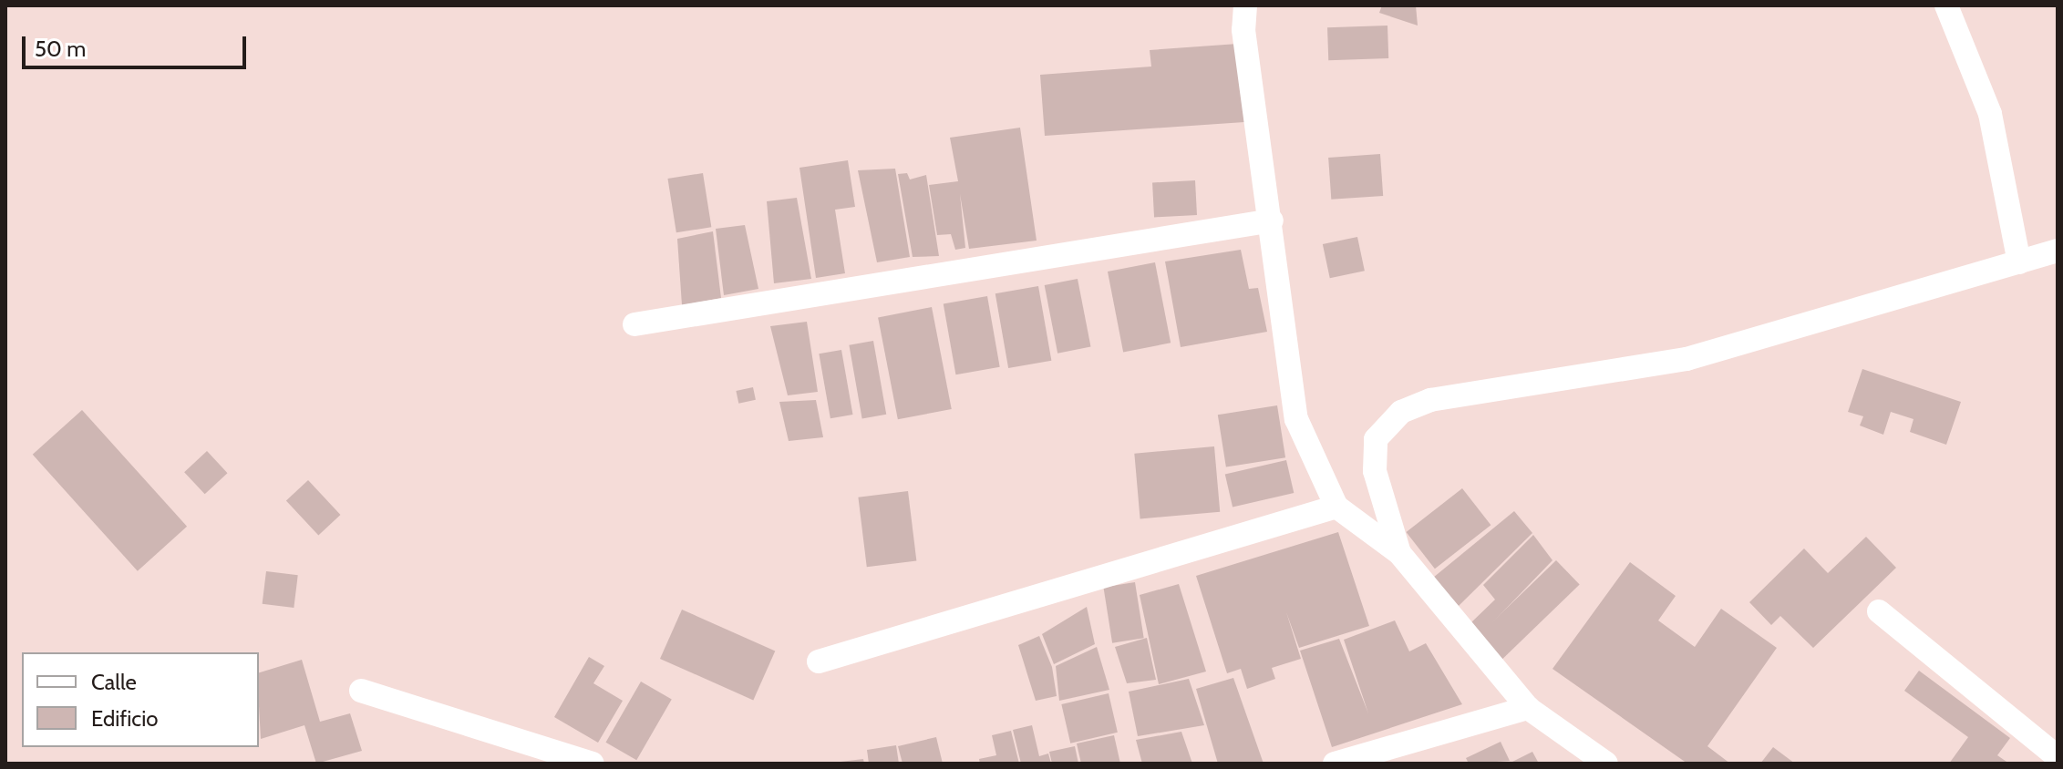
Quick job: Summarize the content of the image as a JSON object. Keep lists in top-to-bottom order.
{
  "legend": ["Calle", "Edificio"],
  "scale_bar": "50 m"
}
